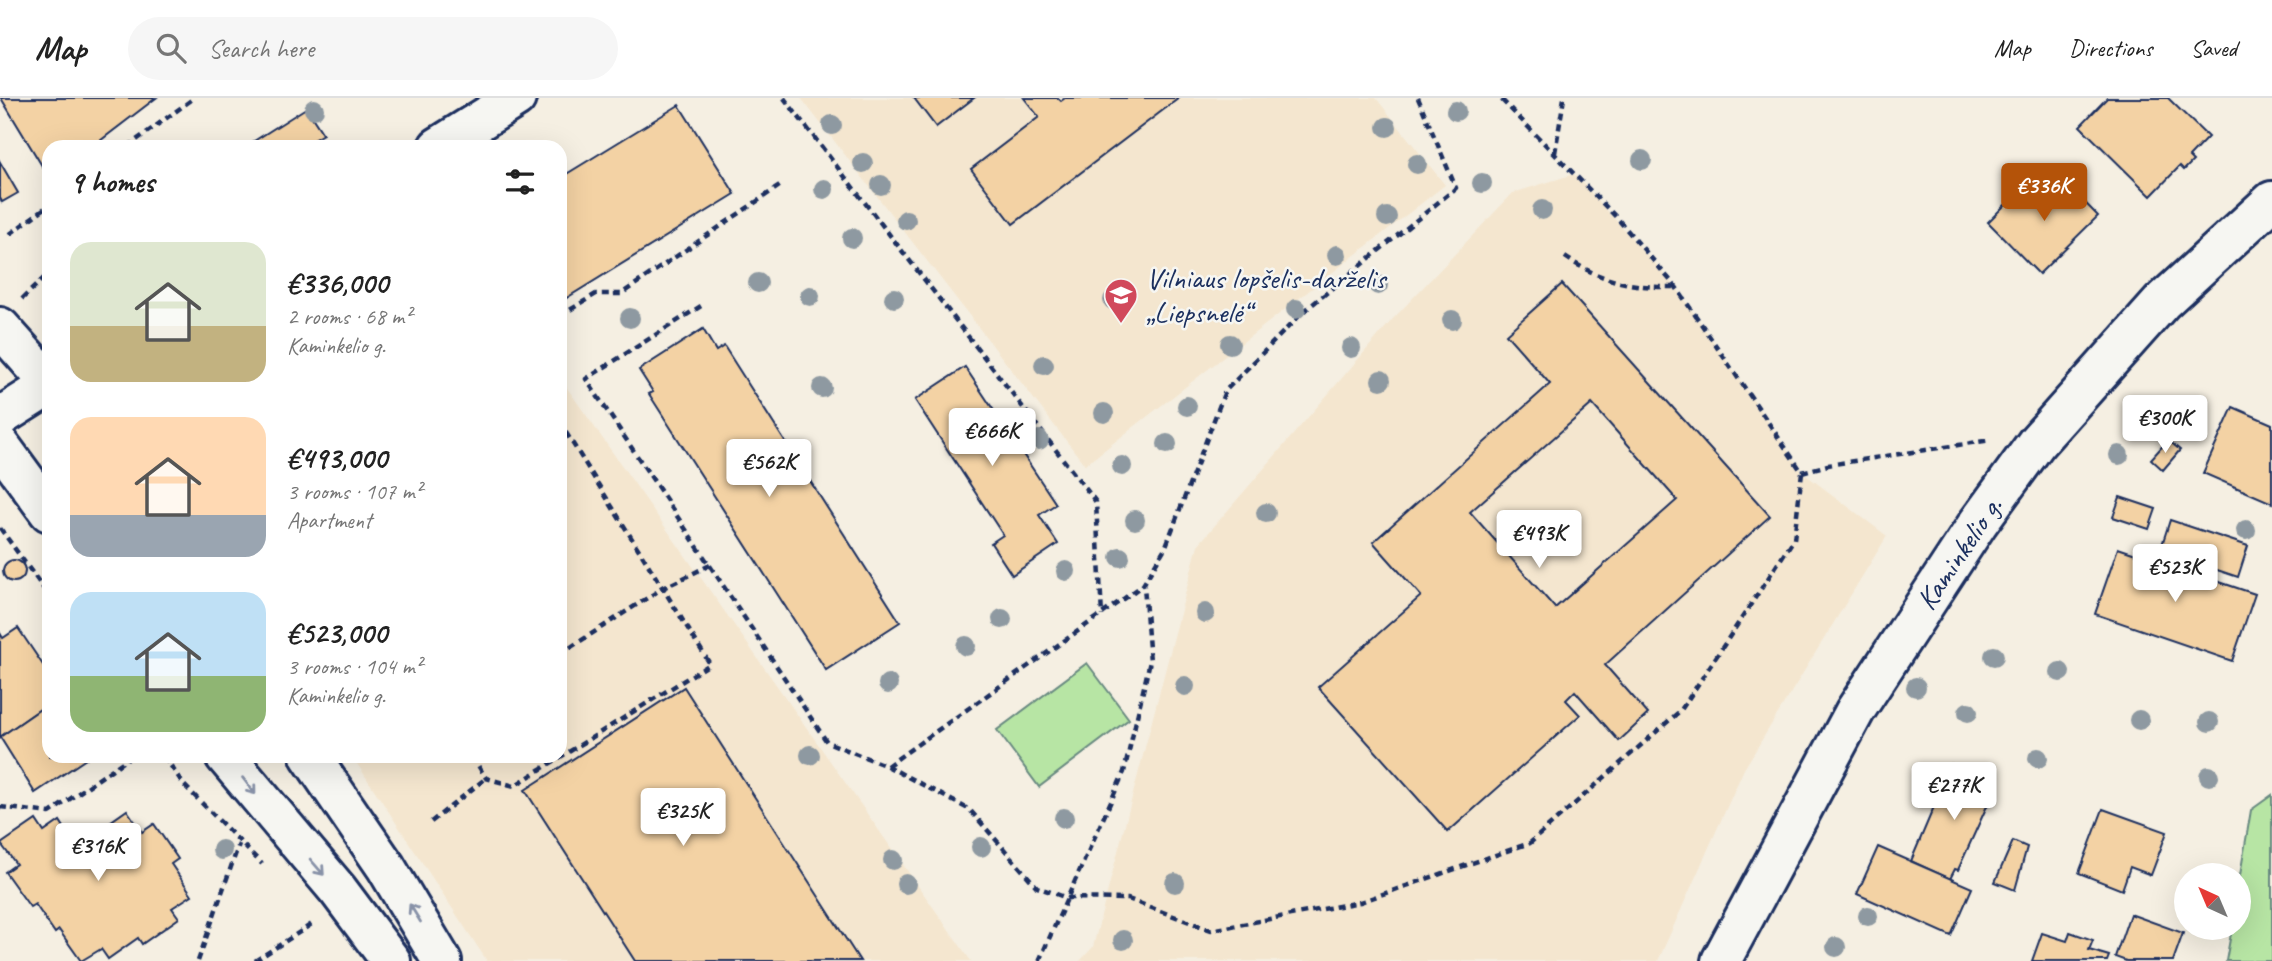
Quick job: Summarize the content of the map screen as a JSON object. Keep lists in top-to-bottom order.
{
  "streets": {
    "street": ["Kaminkelio g."]
  },
  "places": {
    "school or university": ["Vilniaus lopšelis-darželis „Liepsnelė“"]
  },
  "north": "top left",
  "page": {
    "header": "Map",
    "search": "Search here",
    "nav": ["Map", "Directions", "Saved"],
    "heading": "9 homes",
    "price": [
      "€336K",
      "€300K",
      "€666K",
      "€562K",
      "€493K",
      "€523K",
      "€277K",
      "€325K",
      "€316K"
    ],
    "list": [
      {
        "name": "€336,000",
        "note": "2 rooms · 68 m² · Kaminkelio g."
      },
      {
        "name": "€493,000",
        "note": "3 rooms · 107 m² · Apartment"
      },
      {
        "name": "€523,000",
        "note": "3 rooms · 104 m² · Kaminkelio g."
      }
    ]
  }
}
